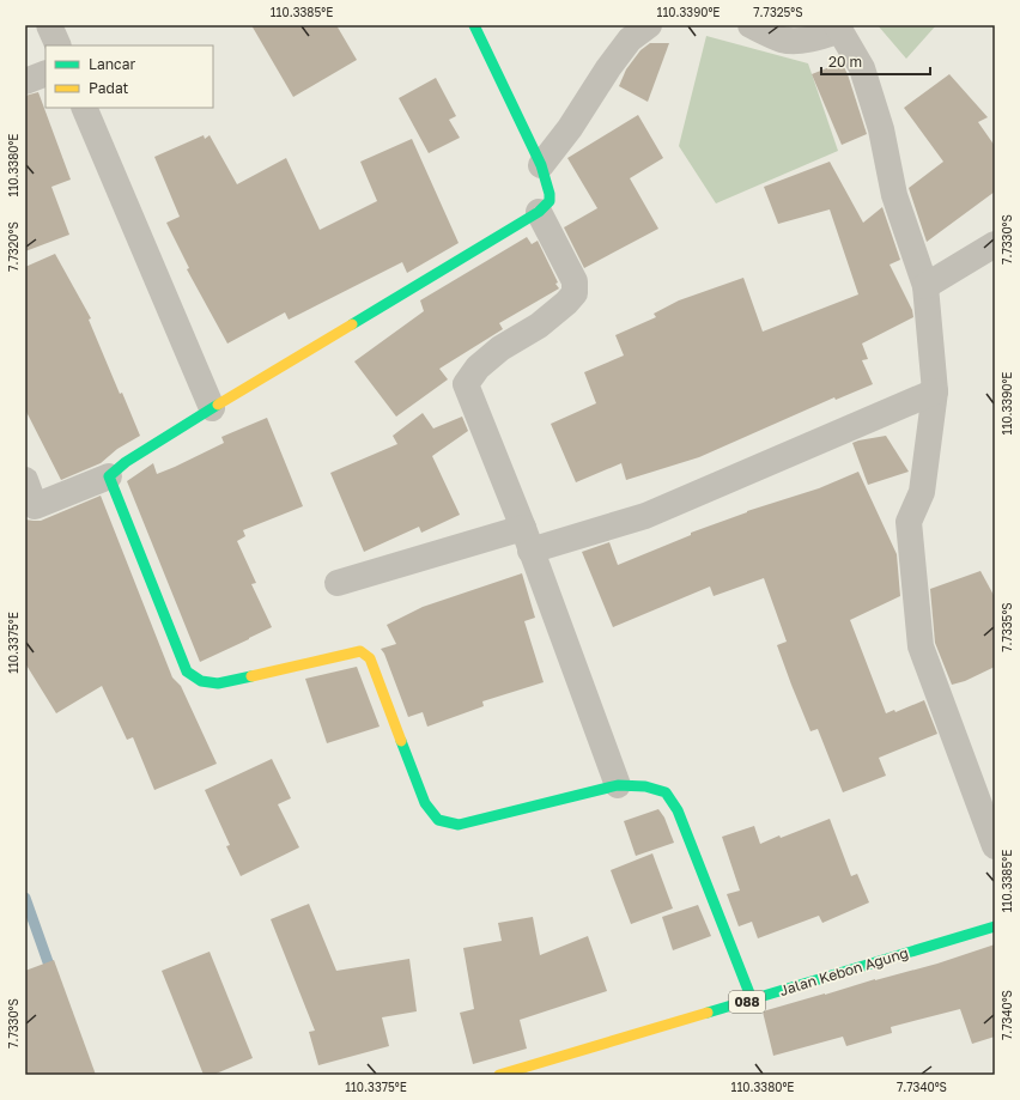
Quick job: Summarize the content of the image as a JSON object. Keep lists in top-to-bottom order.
{
  "streets": {
    "street": ["Jalan Kebon Agung", "088"]
  },
  "legend": ["Lancar", "Padat"],
  "scale_bar": "20 m",
  "coordinates": [
    "110.3385°E",
    "110.3390°E",
    "7.7325°S",
    "110.3380°E",
    "7.7330°S",
    "7.7320°S",
    "7.7335°S",
    "110.3375°E",
    "7.7340°S"
  ]
}
